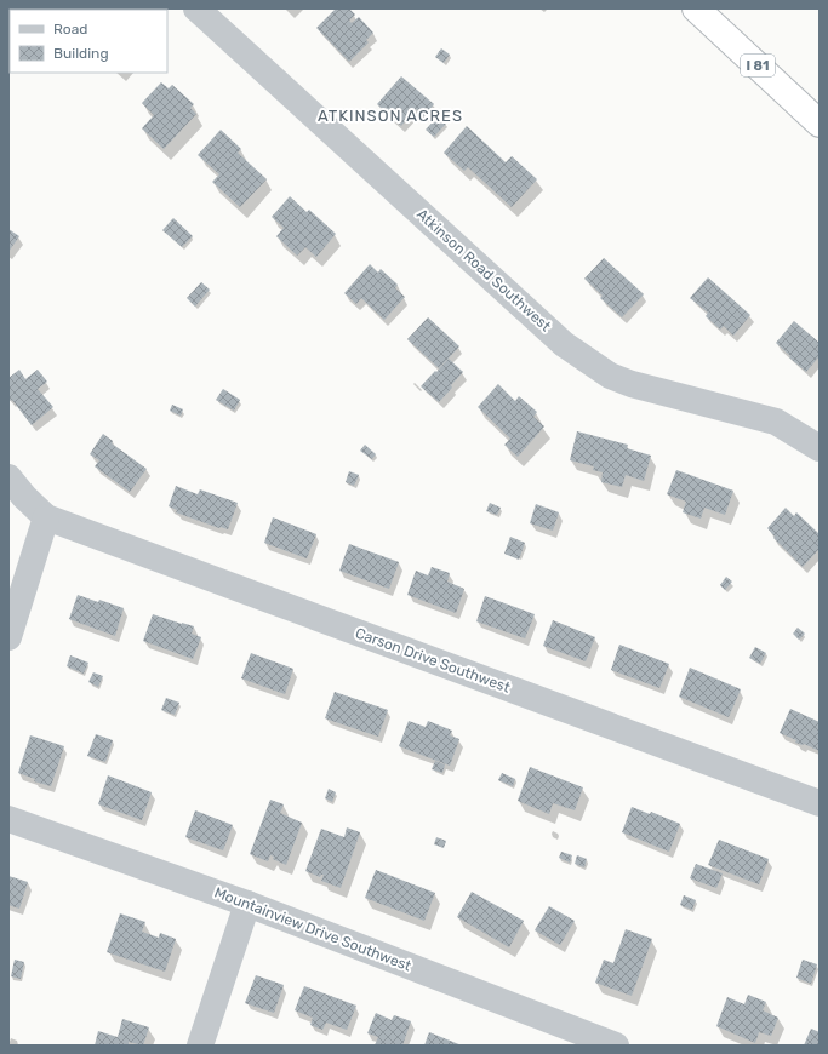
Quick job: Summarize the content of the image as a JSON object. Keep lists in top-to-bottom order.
{
  "streets": {
    "highway": ["I 81"],
    "street": ["Atkinson Road Southwest", "Carson Drive Southwest", "Mountainview Drive Southwest"]
  },
  "districts": ["ATKINSON ACRES"],
  "legend": ["Road", "Building"]
}
